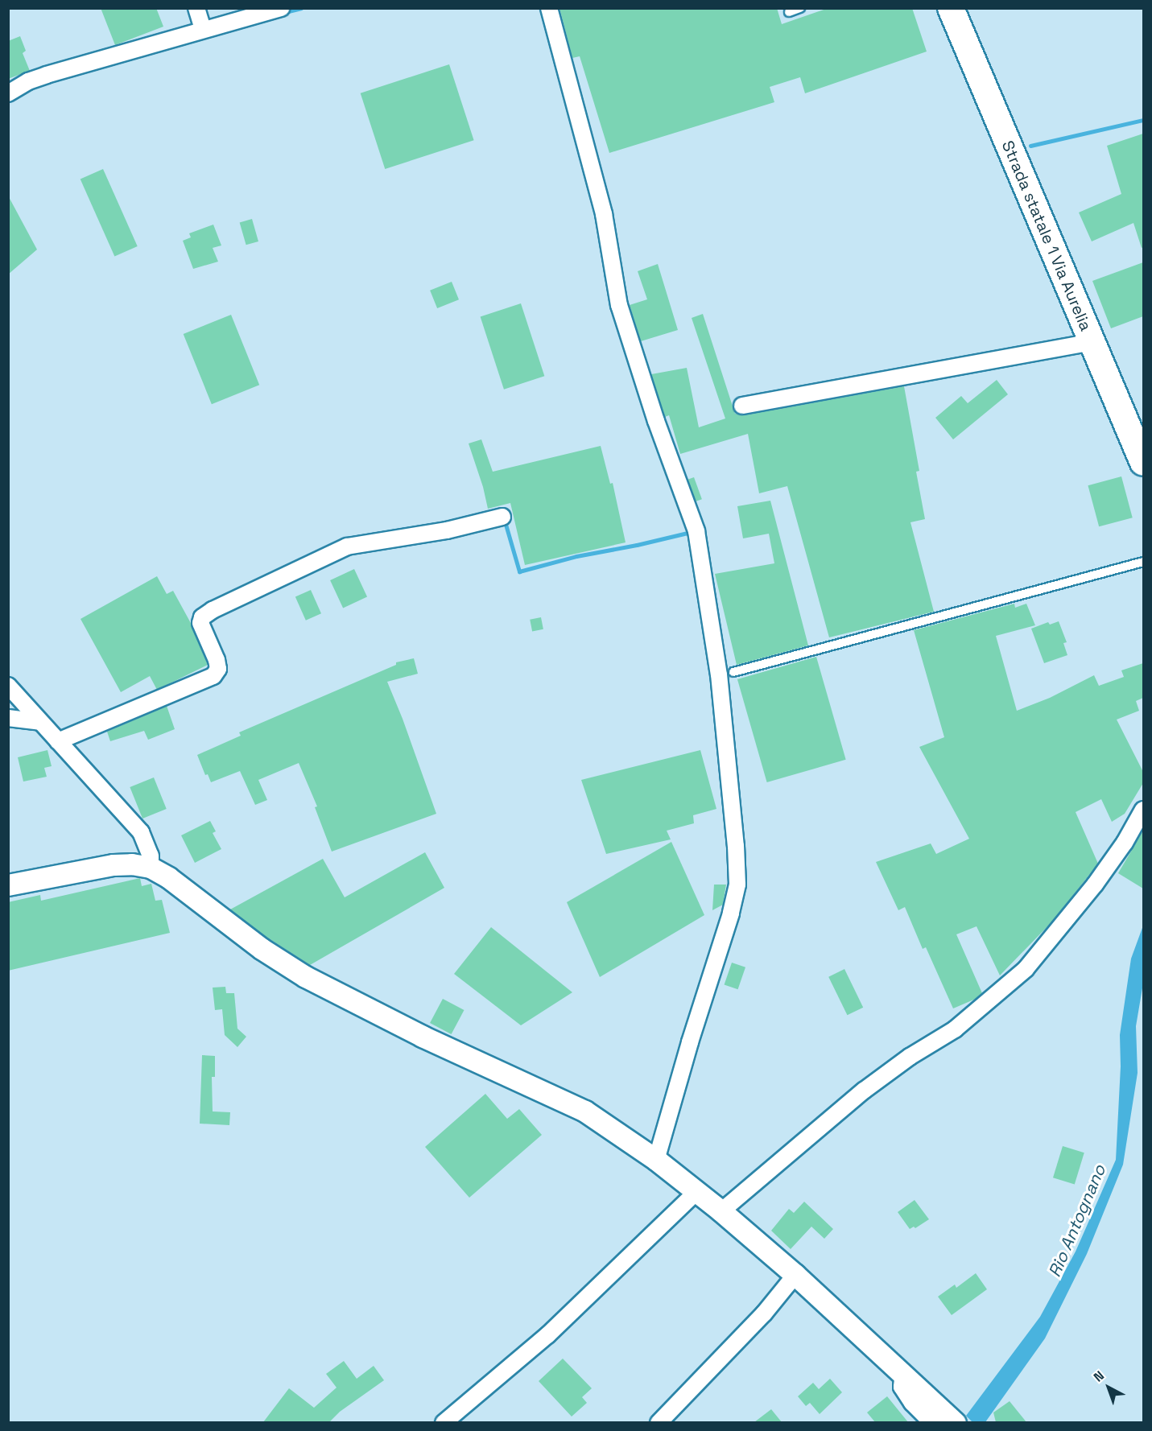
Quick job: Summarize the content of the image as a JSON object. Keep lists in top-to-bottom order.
{
  "streets": {
    "main road": ["Strada statale 1 Via Aurelia"]
  },
  "water": ["Rio Antognano"],
  "north": "top left"
}
